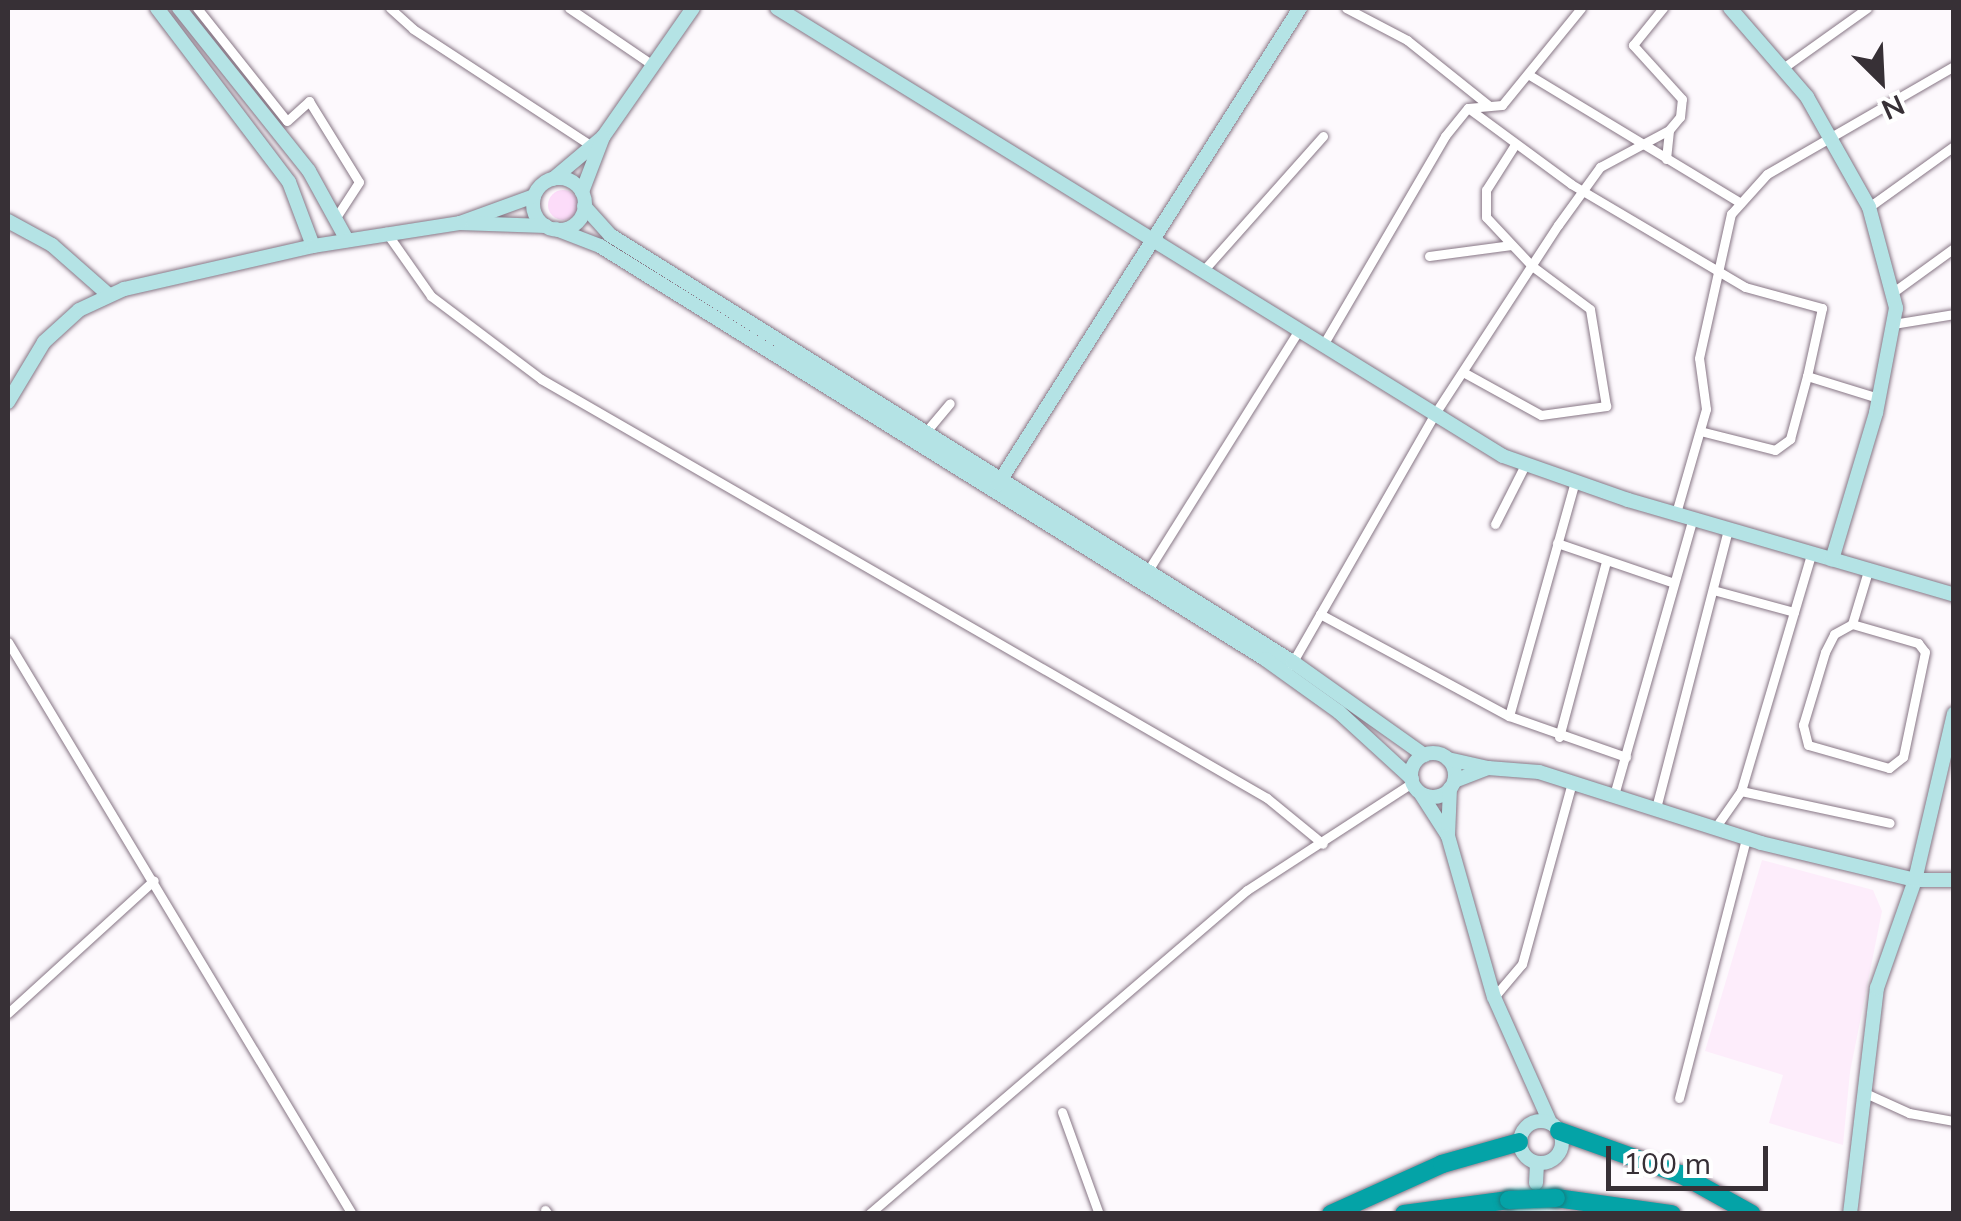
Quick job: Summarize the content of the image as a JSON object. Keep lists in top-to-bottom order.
{
  "scale_bar": "100 m",
  "north": "bottom right"
}
